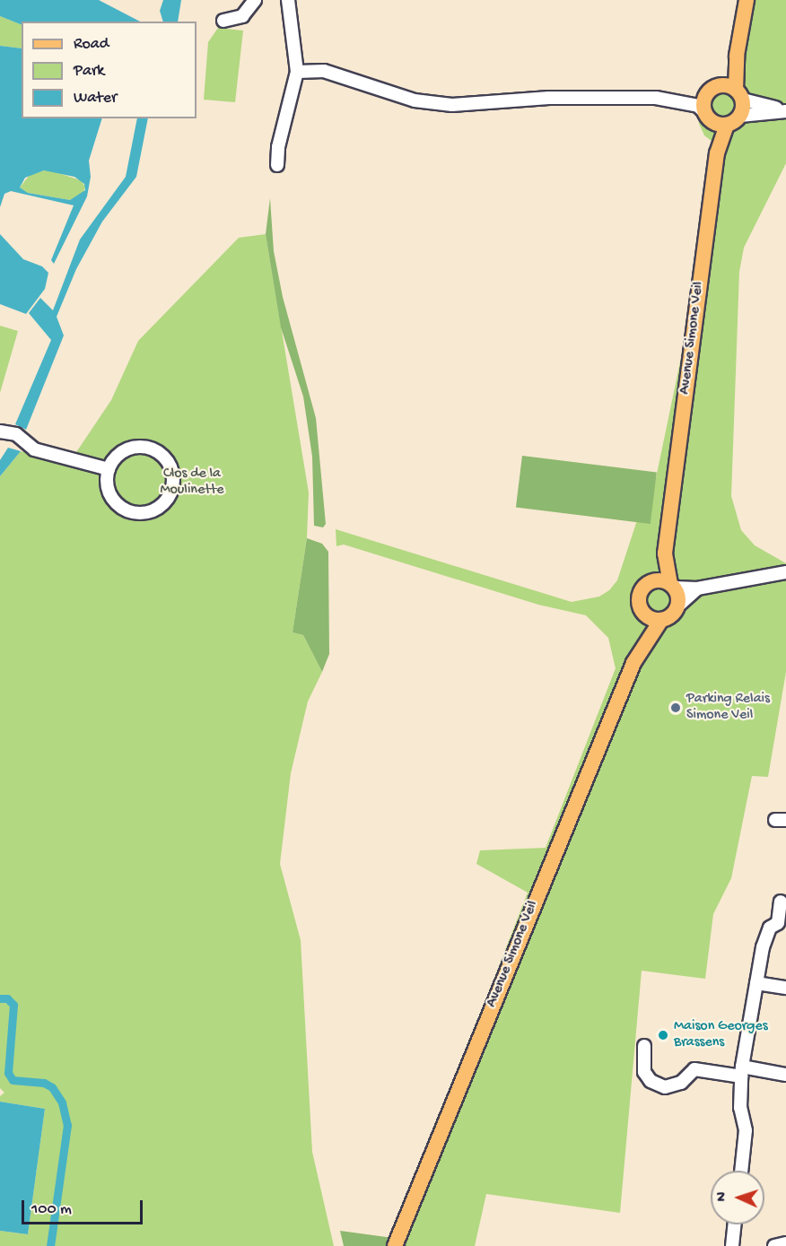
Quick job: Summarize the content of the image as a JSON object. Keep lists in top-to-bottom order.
{
  "streets": {
    "main road": ["Avenue Simone Veil"]
  },
  "parks": ["Clos de la Moulinette"],
  "places": ["Parking Relais Simone Veil", "Maison Georges Brassens"],
  "legend": ["Road", "Park", "Water"],
  "scale_bar": "100 m",
  "north": "left"
}
